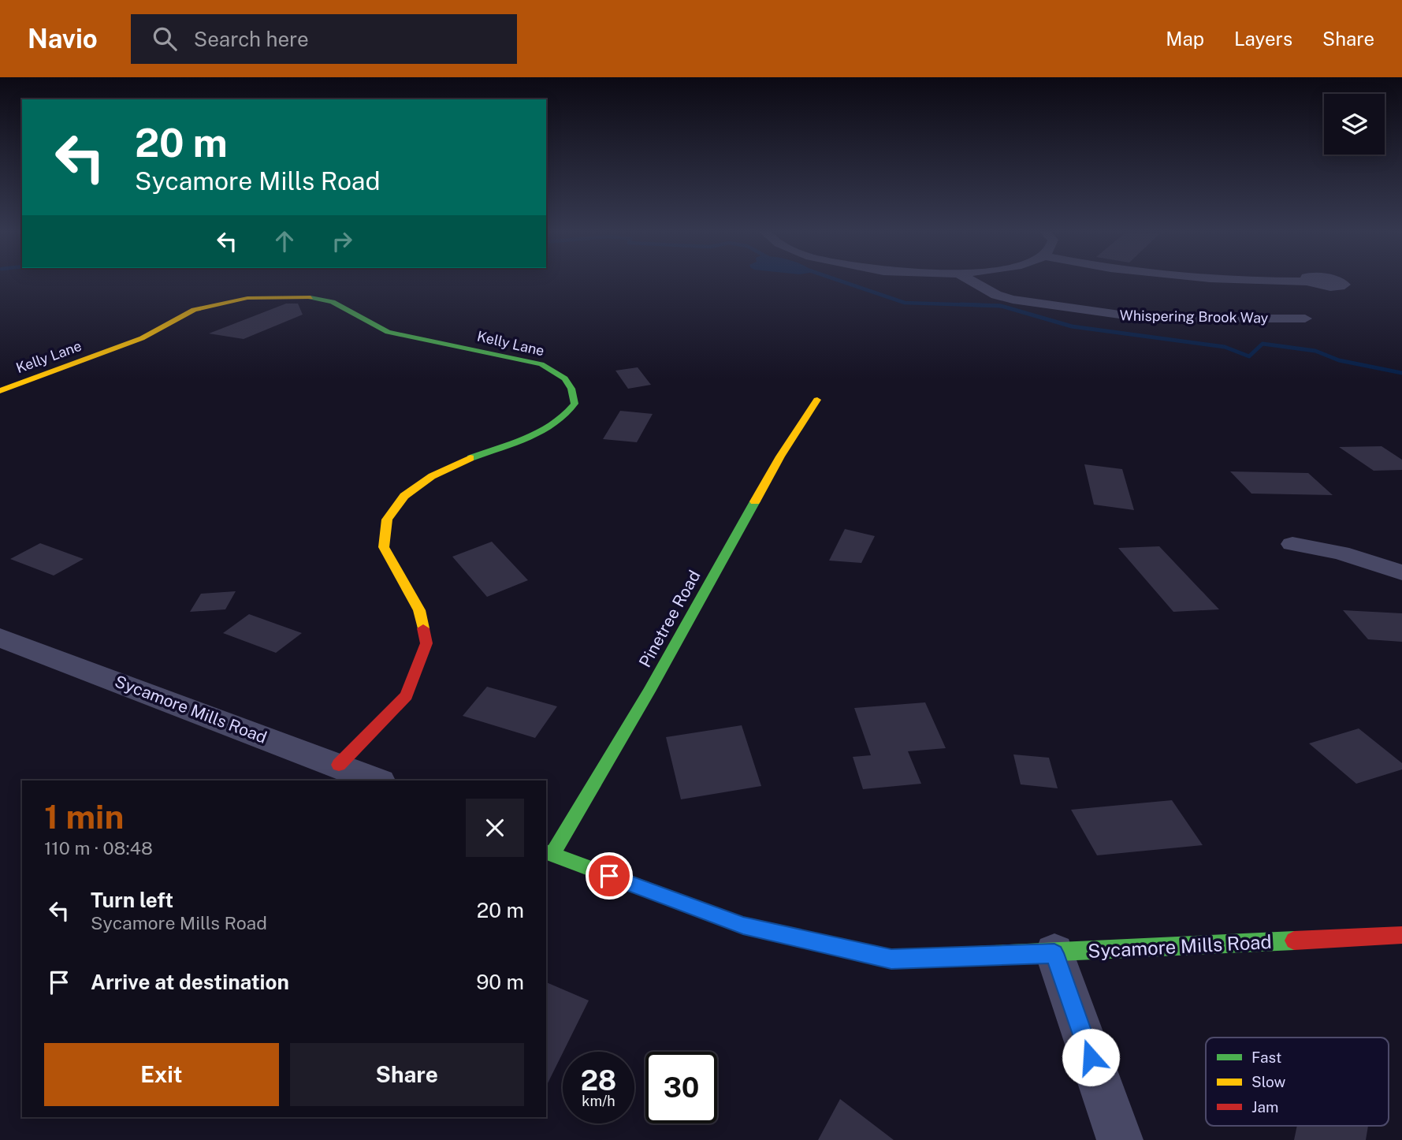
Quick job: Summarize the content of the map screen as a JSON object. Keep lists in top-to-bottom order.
{
  "streets": {
    "street": [
      "Whispering Brook Way",
      "Kelly Lane",
      "Pinetree Road",
      "Sycamore Mills Road"
    ]
  },
  "crossings": [
    ["Kelly Lane", "Sycamore Mills Road"],
    ["Pinetree Road", "Sycamore Mills Road"]
  ],
  "legend": ["Fast", "Slow", "Jam"],
  "page": {
    "header": "Navio",
    "search": "Search here",
    "nav": ["Map", "Layers", "Share"],
    "turn": ["20 m", "Sycamore Mills Road"],
    "heading": ["1 min", "110 m · 08:48"],
    "list": [
      {
        "name": "Turn left",
        "note": "Sycamore Mills Road",
        "value": "20 m"
      },
      {
        "name": "Arrive at destination",
        "value": "90 m"
      }
    ],
    "buttons": ["Exit", "Share"],
    "speed": "28 km/h",
    "limit": "30"
  }
}
